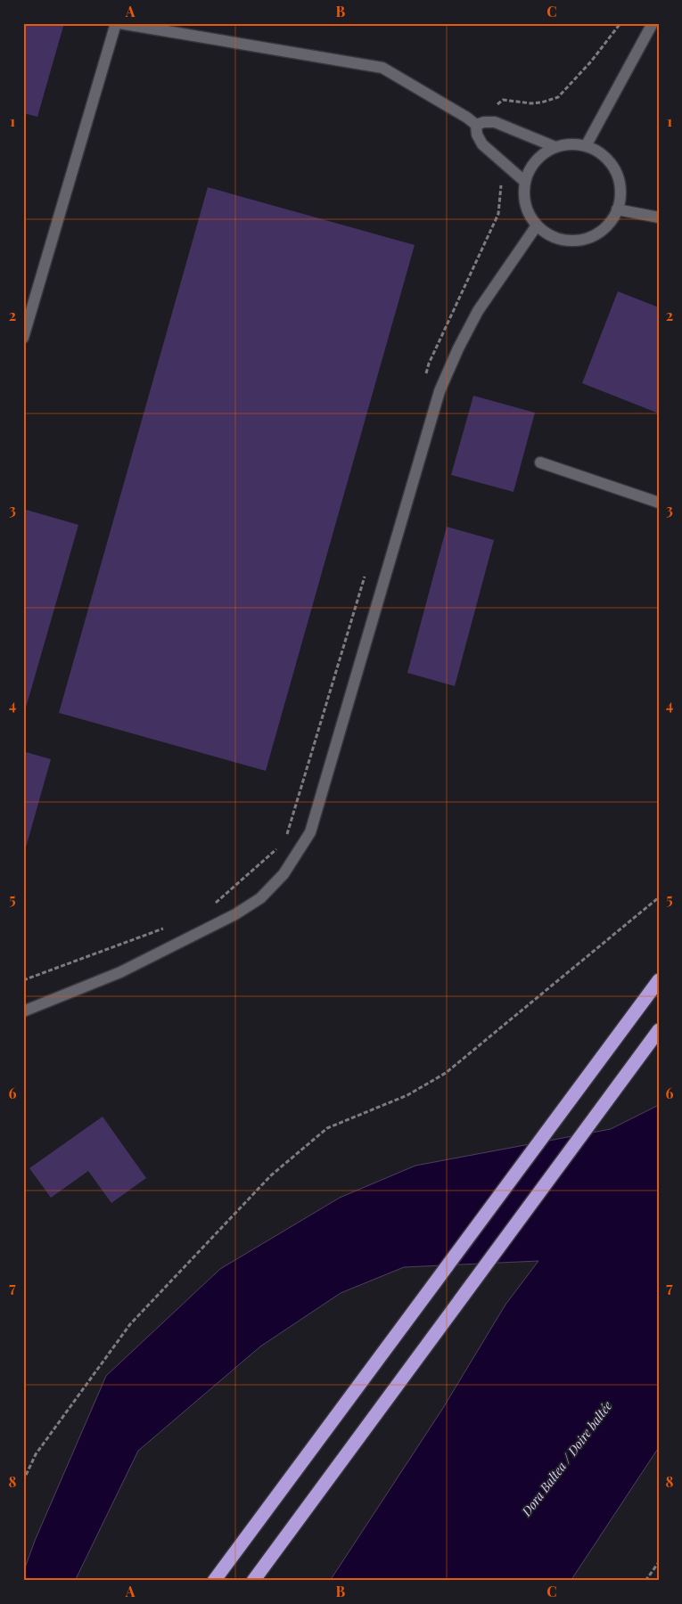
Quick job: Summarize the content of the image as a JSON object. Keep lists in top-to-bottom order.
{
  "water": ["Dora Baltea / Doire baltée"],
  "grid": {
    "columns": ["A", "B", "C"],
    "rows": [
      "1",
      "2",
      "3",
      "4",
      "5",
      "6",
      "7",
      "8"
    ]
  }
}
